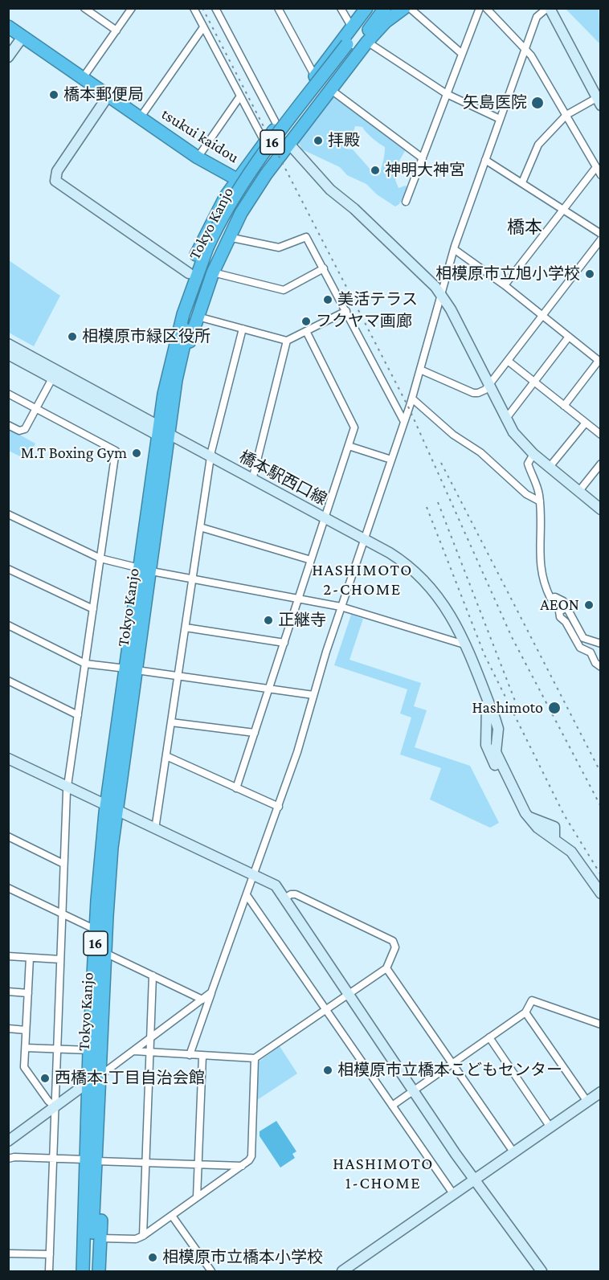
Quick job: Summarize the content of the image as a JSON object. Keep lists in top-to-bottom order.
{
  "streets": {
    "highway": ["tsukui kaidou", "16", "Tokyo Kanjo"],
    "street": ["橋本駅西口線"]
  },
  "crossings": [
    ["tsukui kaidou", "16"],
    ["16", "Tokyo Kanjo"],
    ["Tokyo Kanjo", "橋本駅西口線"]
  ],
  "districts": ["橋本", "HASHIMOTO 2-CHOME", "HASHIMOTO 1-CHOME"],
  "places": [
    "橋本郵便局",
    "矢島医院",
    "拝殿",
    "神明大神宮",
    "相模原市立旭小学校",
    "美活テラス",
    "フクヤマ画廊",
    "相模原市緑区役所",
    "M.T Boxing Gym",
    "AEON",
    "正継寺",
    "Hashimoto",
    "相模原市立橋本こどもセンター",
    "西橋本1丁目自治会館",
    "相模原市立橋本小学校"
  ]
}
